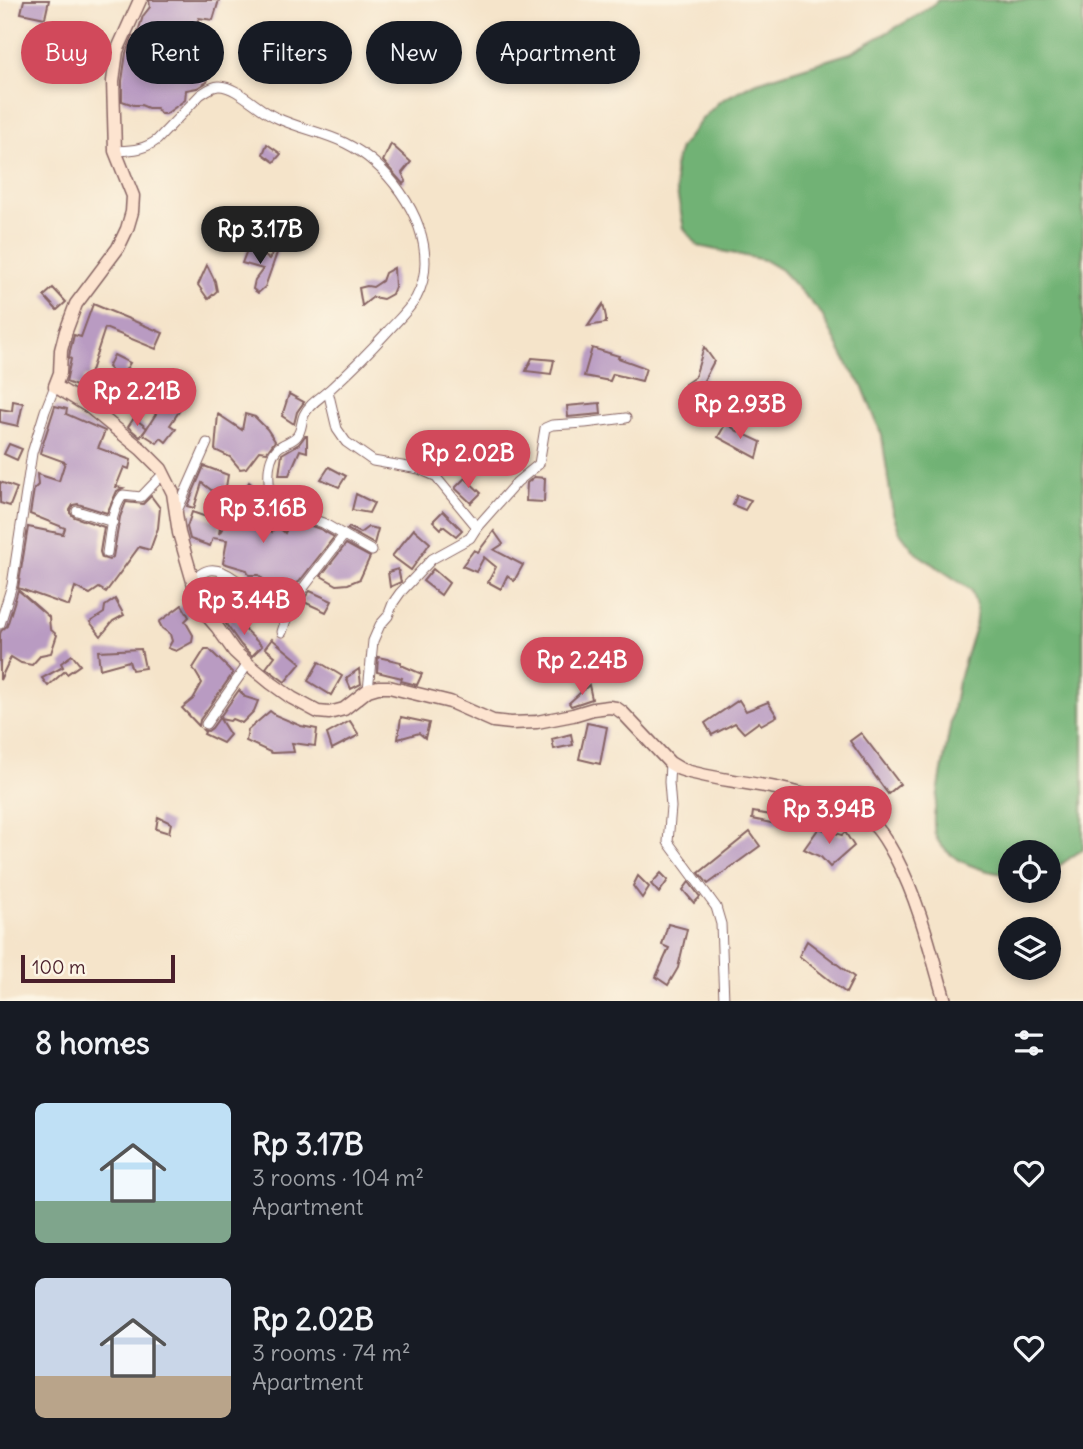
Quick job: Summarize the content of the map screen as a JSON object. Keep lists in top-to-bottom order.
{
  "scale_bar": "100 m",
  "page": {
    "chip": [
      "Buy",
      "Rent",
      "Filters",
      "New",
      "Apartment"
    ],
    "price": [
      "Rp 3.17B",
      "Rp 2.21B",
      "Rp 2.93B",
      "Rp 2.02B",
      "Rp 3.16B",
      "Rp 3.44B",
      "Rp 2.24B",
      "Rp 3.94B"
    ],
    "scale": "100 m",
    "heading": "8 homes",
    "list": [
      {
        "name": "Rp 3.17B",
        "note": "3 rooms · 104 m² · Apartment"
      },
      {
        "name": "Rp 2.02B",
        "note": "3 rooms · 74 m² · Apartment"
      }
    ]
  }
}
